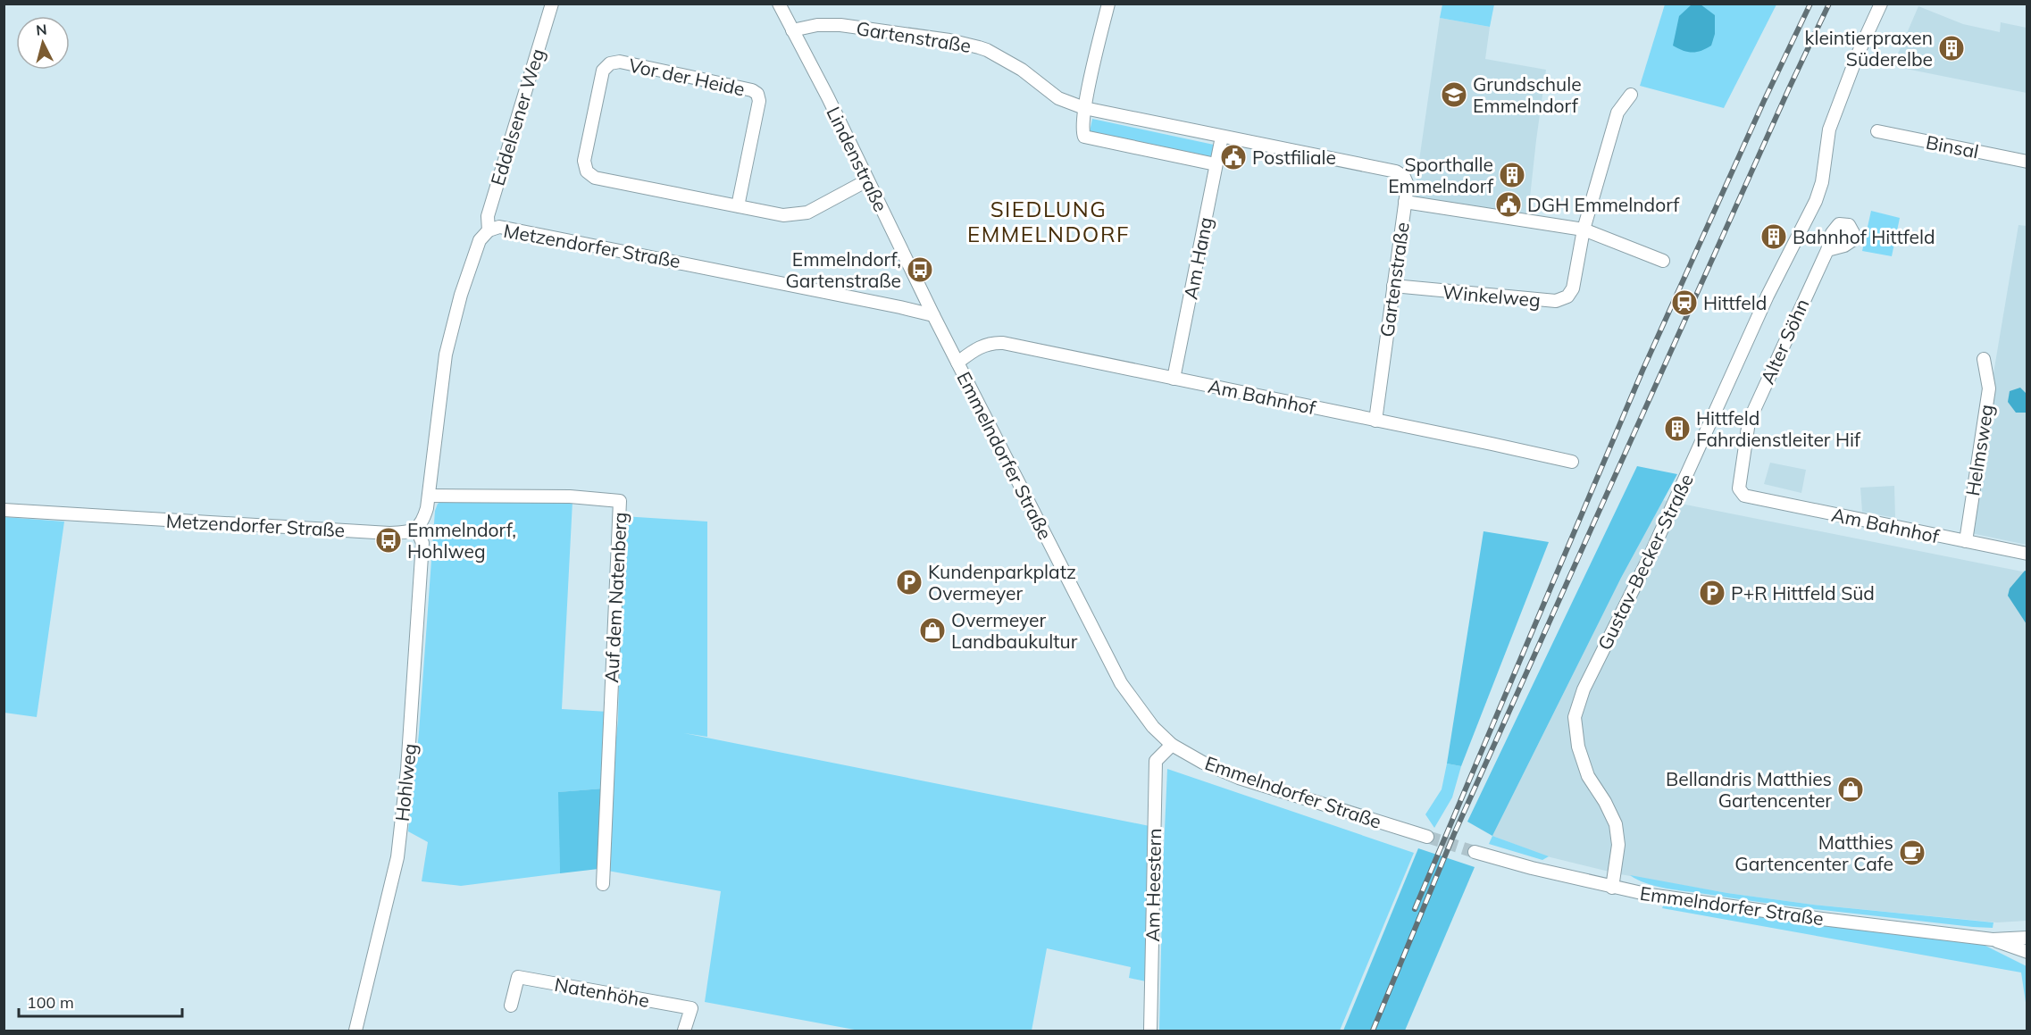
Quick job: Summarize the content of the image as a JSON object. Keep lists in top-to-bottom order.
{
  "streets": {
    "street": [
      "Gartenstraße",
      "Vor der Heide",
      "Eddelsener Weg",
      "Binsal",
      "Lindenstraße",
      "Metzendorfer Straße",
      "Am Hang",
      "Winkelweg",
      "Alter Söhn",
      "Am Bahnhof",
      "Helmsweg",
      "Emmelndorfer Straße",
      "Gustav-Becker-Straße",
      "Auf dem Natenberg",
      "Hohlweg",
      "Am Heestern",
      "Natenhöhe"
    ]
  },
  "crossings": [
    ["Gartenstraße", "Lindenstraße"],
    ["Gartenstraße", "Am Hang"],
    ["Gartenstraße", "Winkelweg"],
    ["Gartenstraße", "Am Bahnhof"],
    ["Vor der Heide", "Lindenstraße"],
    ["Eddelsener Weg", "Metzendorfer Straße"],
    ["Lindenstraße", "Metzendorfer Straße"],
    ["Lindenstraße", "Emmelndorfer Straße"],
    ["Metzendorfer Straße", "Emmelndorfer Straße"],
    ["Metzendorfer Straße", "Auf dem Natenberg"],
    ["Metzendorfer Straße", "Hohlweg"],
    ["Am Hang", "Am Bahnhof"],
    ["Alter Söhn", "Am Bahnhof"],
    ["Am Bahnhof", "Helmsweg"],
    ["Am Bahnhof", "Emmelndorfer Straße"],
    ["Emmelndorfer Straße", "Gustav-Becker-Straße"],
    ["Emmelndorfer Straße", "Am Heestern"]
  ],
  "districts": ["SIEDLUNG EMMELNDORF"],
  "places": {
    "building": [
      "kleintierpraxen Süderelbe",
      "Sporthalle Emmelndorf",
      "Bahnhof Hittfeld",
      "Hittfeld Fahrdienstleiter Hif"
    ],
    "school or university": ["Grundschule Emmelndorf"],
    "public building": ["Postfiliale", "DGH Emmelndorf"],
    "bus stop": ["Emmelndorf, Gartenstraße", "Emmelndorf, Hohlweg"],
    "station": ["Hittfeld"],
    "parking": ["Kundenparkplatz Overmeyer", "P+R Hittfeld Süd"],
    "shop": ["Overmeyer Landbaukultur", "Bellandris Matthies Gartencenter"],
    "cafe": ["Matthies Gartencenter Cafe"]
  },
  "scale_bar": "100 m",
  "north": "top"
}
